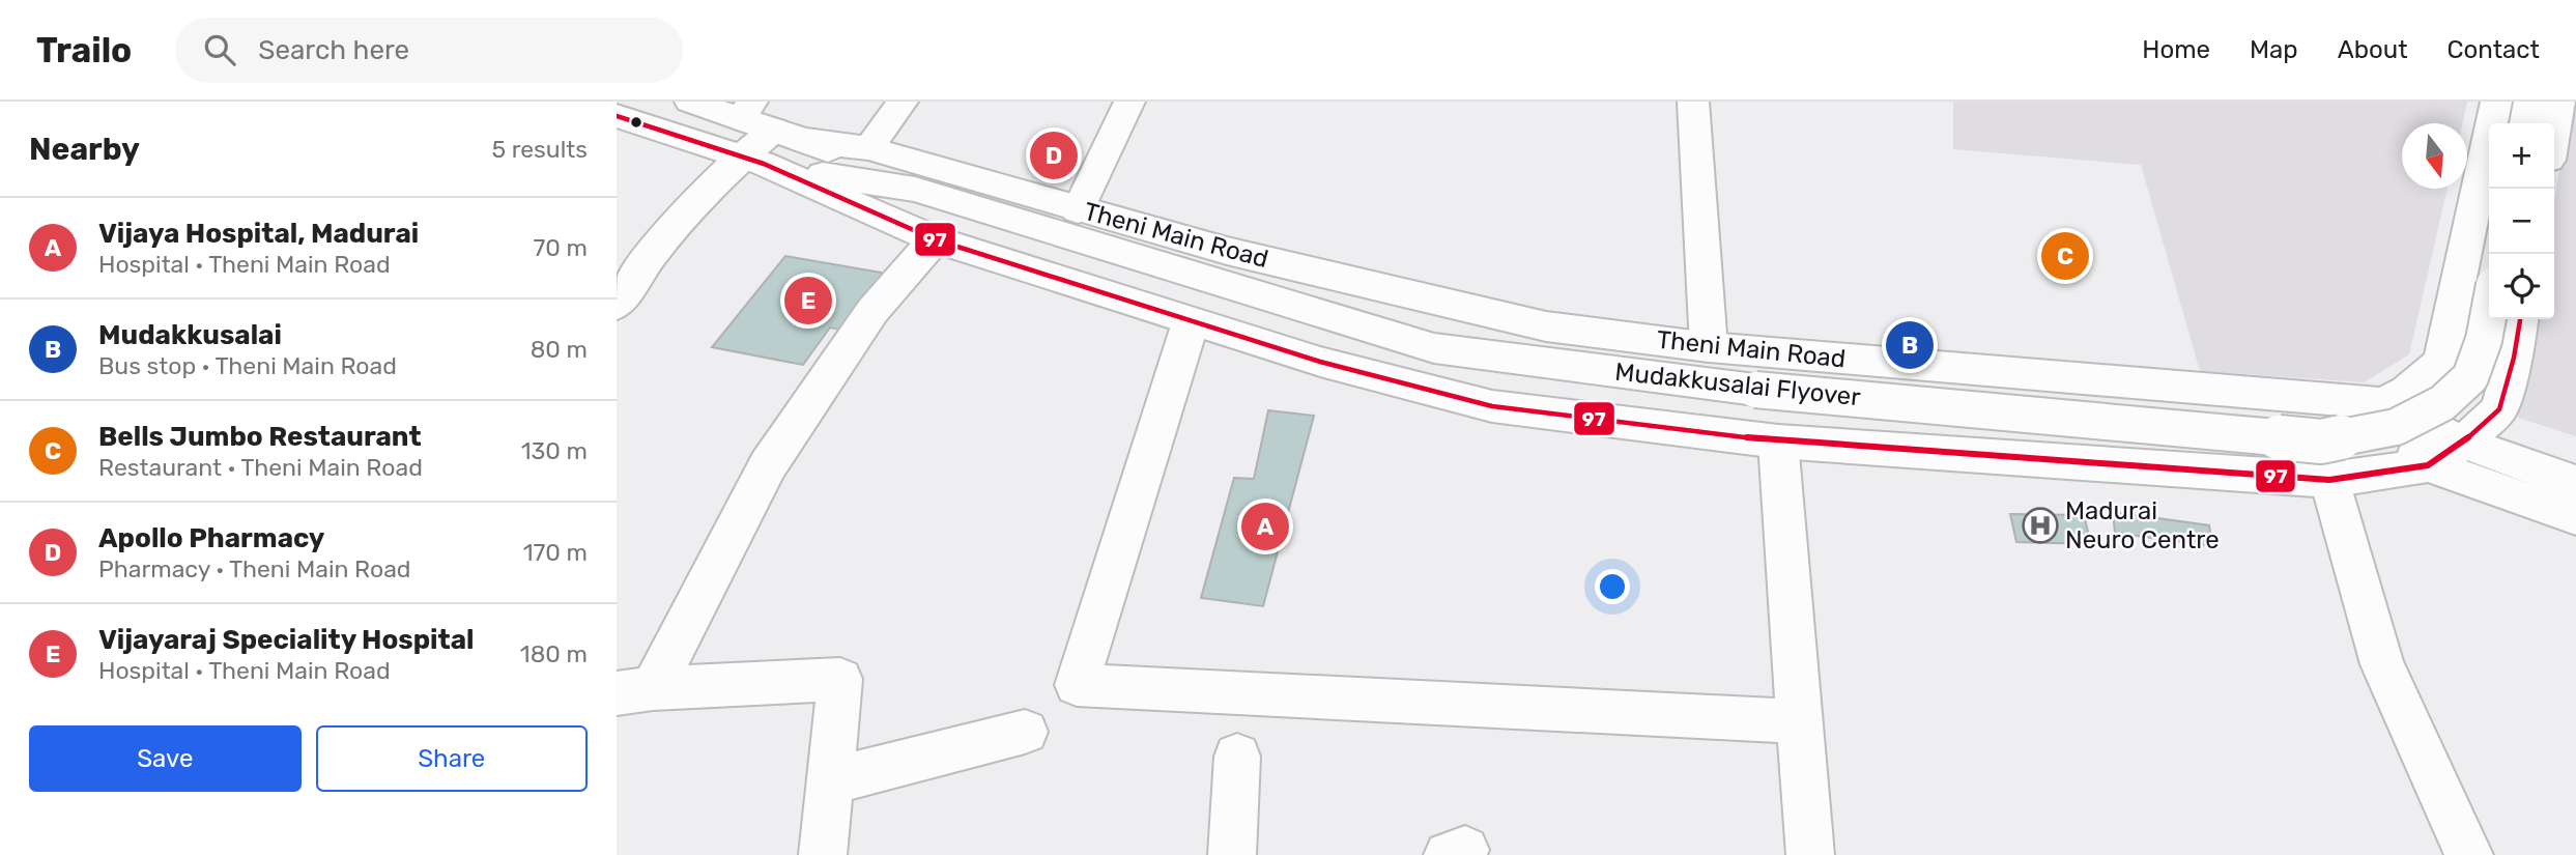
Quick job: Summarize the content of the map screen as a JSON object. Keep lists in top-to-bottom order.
{
  "streets": {
    "main road": ["Theni Main Road", "Mudakkusalai Flyover"]
  },
  "crossings": [
    ["Theni Main Road", "Mudakkusalai Flyover"]
  ],
  "places": {
    "hospital": ["Madurai Neuro Centre"]
  },
  "lines": ["transit line 97"],
  "north": "bottom",
  "page": {
    "header": "Trailo",
    "search": "Search here",
    "nav": [
      "Home",
      "Map",
      "About",
      "Contact"
    ],
    "heading": ["Nearby", "5 results"],
    "map_buttons": ["+", "−"],
    "pins": [
      "D",
      "C",
      "E",
      "B",
      "A"
    ],
    "list": [
      {
        "mark": "A",
        "name": "Vijaya Hospital, Madurai",
        "note": "Hospital · Theni Main Road",
        "value": "70 m"
      },
      {
        "mark": "B",
        "name": "Mudakkusalai",
        "note": "Bus stop · Theni Main Road",
        "value": "80 m"
      },
      {
        "mark": "C",
        "name": "Bells Jumbo Restaurant",
        "note": "Restaurant · Theni Main Road",
        "value": "130 m"
      },
      {
        "mark": "D",
        "name": "Apollo Pharmacy",
        "note": "Pharmacy · Theni Main Road",
        "value": "170 m"
      },
      {
        "mark": "E",
        "name": "Vijayaraj Speciality Hospital",
        "note": "Hospital · Theni Main Road",
        "value": "180 m"
      }
    ],
    "buttons": ["Save", "Share"]
  }
}
